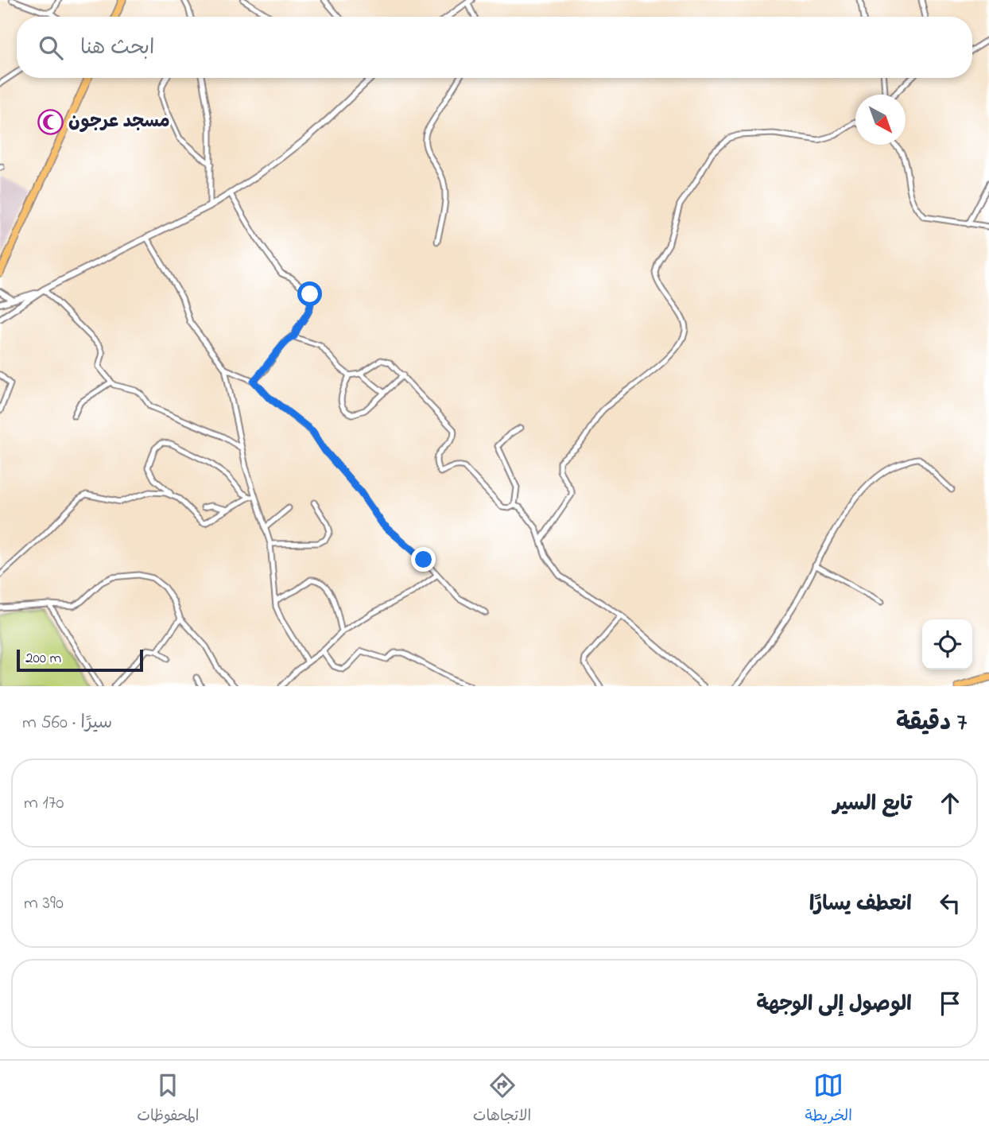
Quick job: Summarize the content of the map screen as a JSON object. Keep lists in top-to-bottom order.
{
  "places": {
    "mosque": ["مسجد عرجون"]
  },
  "scale_bar": "200 m",
  "north": "bottom right",
  "page": {
    "search": "ابحث هنا",
    "scale": "200 m",
    "heading": ["7 دقيقة", "سيرًا · 560 m"],
    "list": [
      ["تابع السير", "170 m"],
      ["انعطف يسارًا", "390 m"],
      "الوصول إلى الوجهة"
    ],
    "nav": ["الخريطة", "الاتجاهات", "المحفوظات"]
  }
}
